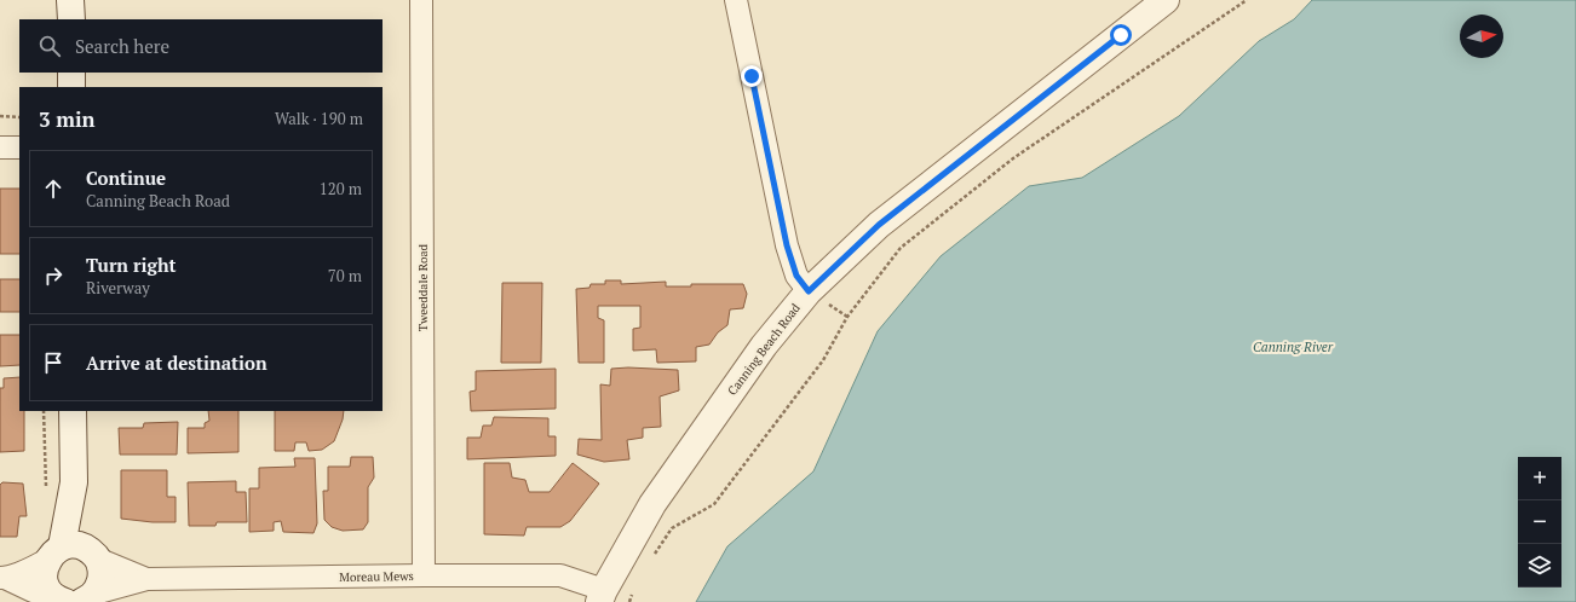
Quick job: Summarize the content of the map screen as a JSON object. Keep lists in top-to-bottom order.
{
  "streets": {
    "street": ["Tweeddale Road", "Canning Beach Road", "Moreau Mews"]
  },
  "crossings": [
    ["Tweeddale Road", "Moreau Mews"],
    ["Canning Beach Road", "Moreau Mews"]
  ],
  "water": ["Canning River"],
  "north": "right",
  "page": {
    "search": "Search here",
    "heading": ["3 min", "Walk · 190 m"],
    "list": [
      ["Continue", "Canning Beach Road", "120 m"],
      ["Turn right", "Riverway", "70 m"],
      "Arrive at destination"
    ],
    "map_buttons": ["+", "−"]
  }
}
